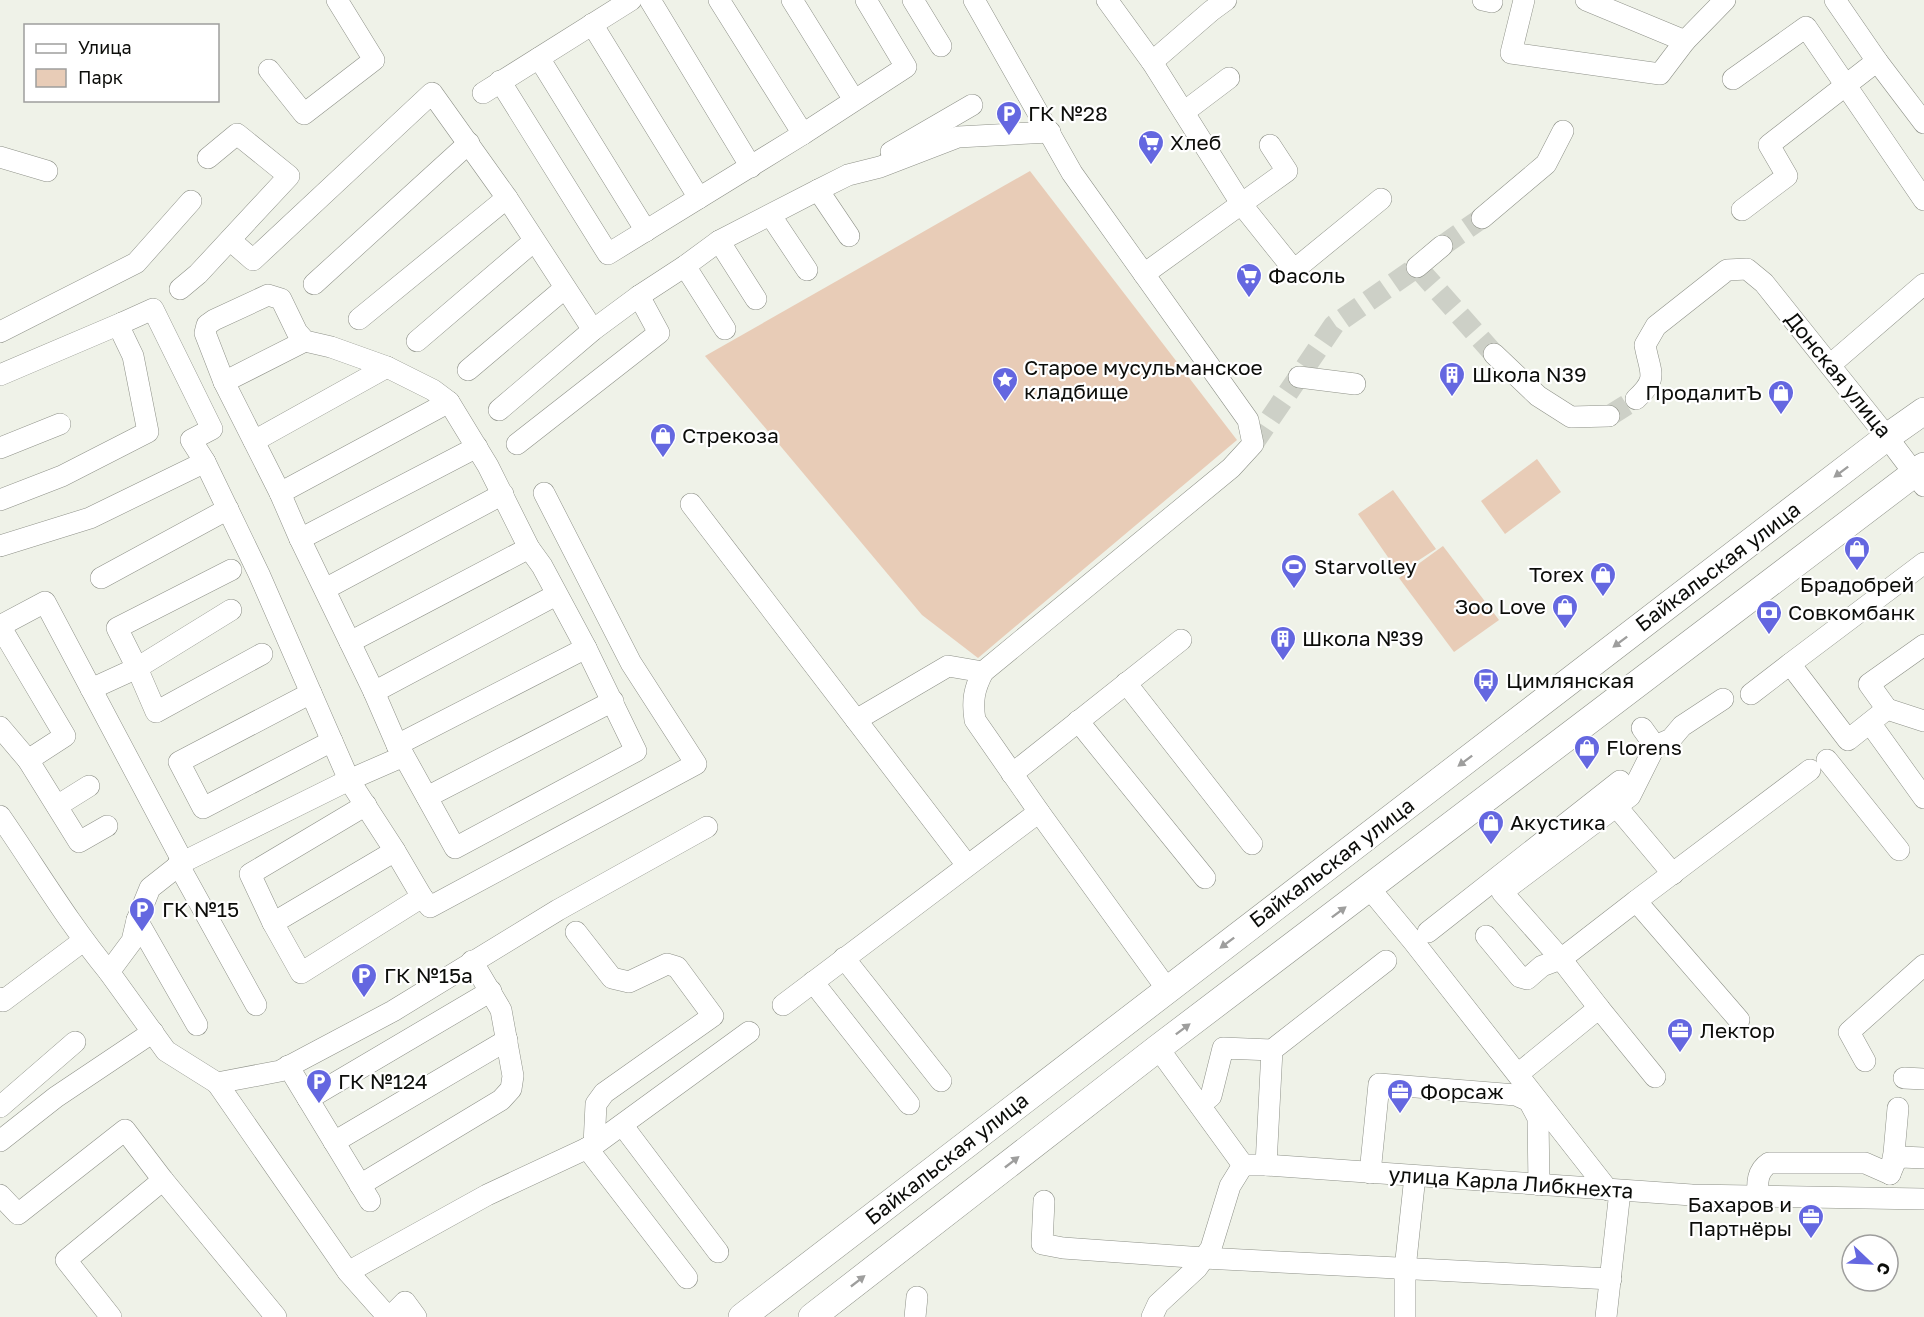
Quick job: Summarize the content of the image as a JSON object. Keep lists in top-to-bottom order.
{
  "streets": {
    "main road": ["Байкальская улица"],
    "street": ["Донская улица", "улица Карла Либкнехта"]
  },
  "crossings": [
    ["Донская улица", "Байкальская улица"]
  ],
  "places": {
    "parking": [
      "ГК №28",
      "ГК №15",
      "ГК №15а",
      "ГК №124"
    ],
    "supermarket": ["Хлеб", "Фасоль"],
    "building": ["Школа N39", "Школа №39"],
    "place": ["Старое мусульманское кладбище"],
    "shop": [
      "ПродалитЪ",
      "Стрекоза",
      "Брадобрей",
      "Torex",
      "Зоо Love",
      "Florens",
      "Акустика"
    ],
    "sports": ["Starvolley"],
    "bank": ["Совкомбанк"],
    "bus stop": ["Цимлянская"],
    "office": ["Лектор", "Форсаж", "Бахаров и Партнёры"]
  },
  "legend": ["Улица", "Парк"],
  "north": "bottom right"
}
